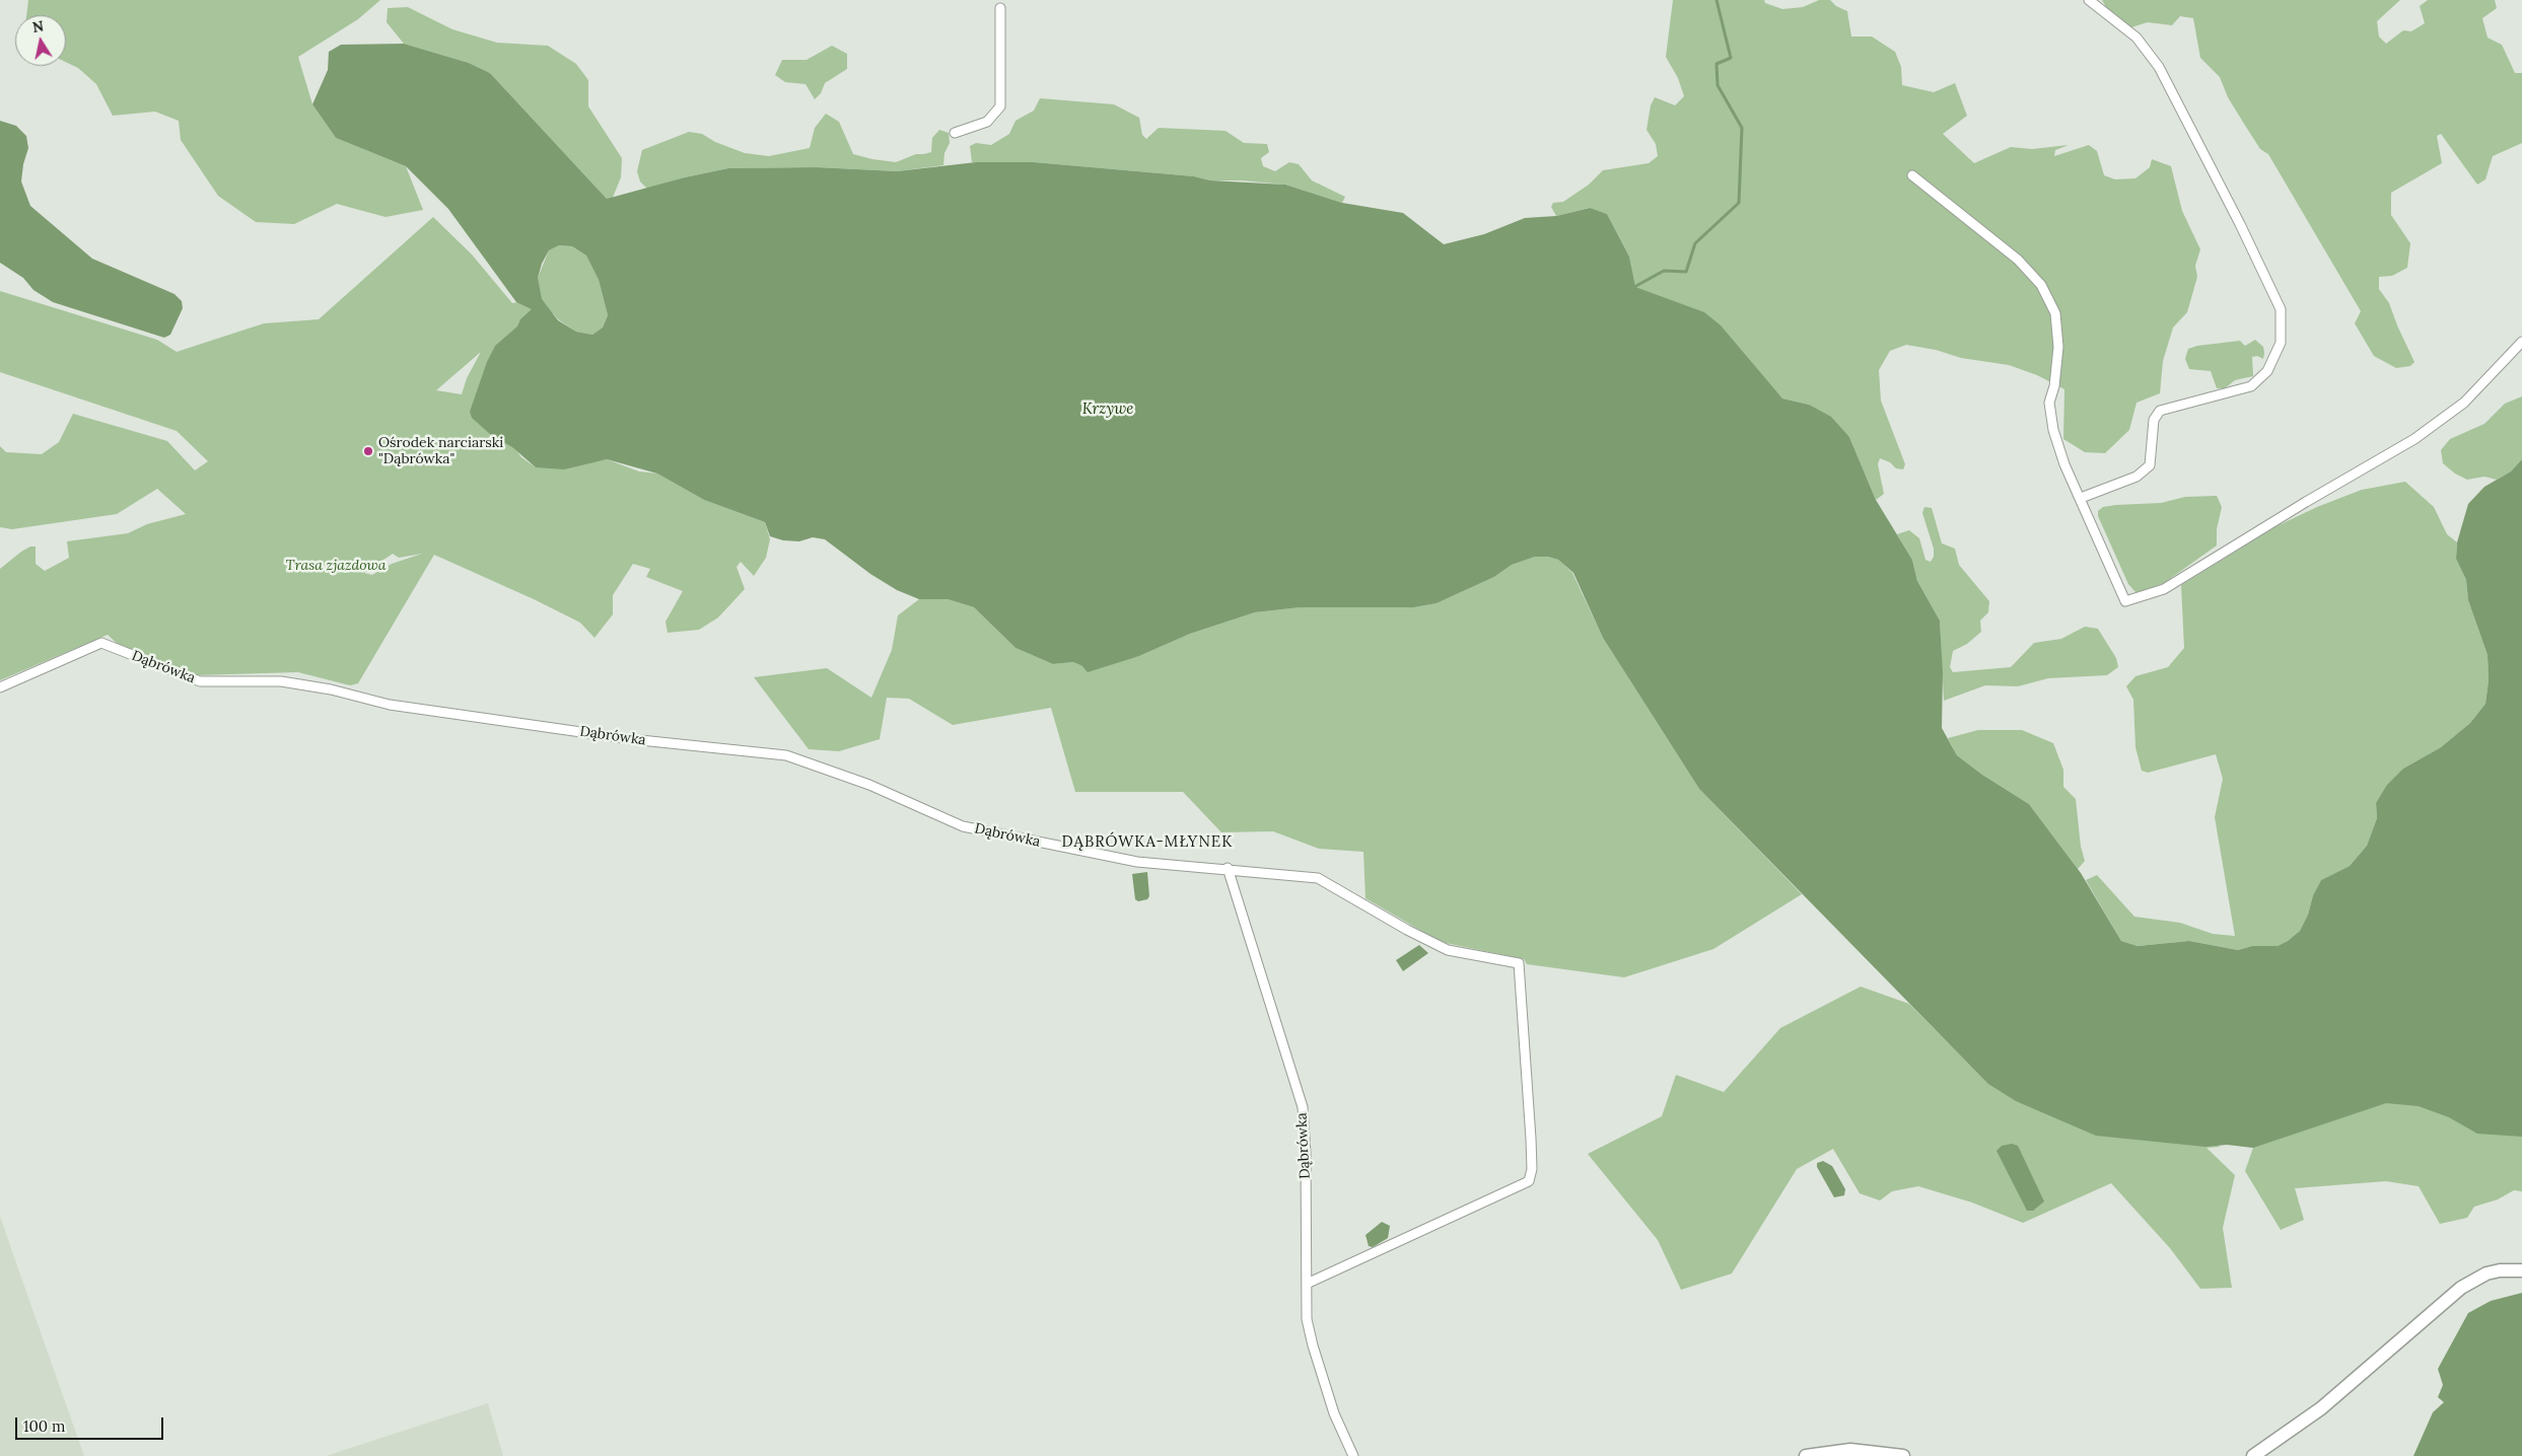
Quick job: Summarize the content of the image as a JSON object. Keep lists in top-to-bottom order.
{
  "streets": {
    "street": ["Dąbrówka"]
  },
  "districts": ["DĄBRÓWKA-MŁYNEK"],
  "water": ["Krzywe"],
  "parks": ["Trasa zjazdowa"],
  "places": ["Ośrodek narciarski \"Dąbrówka\""],
  "scale_bar": "100 m",
  "north": "top"
}
